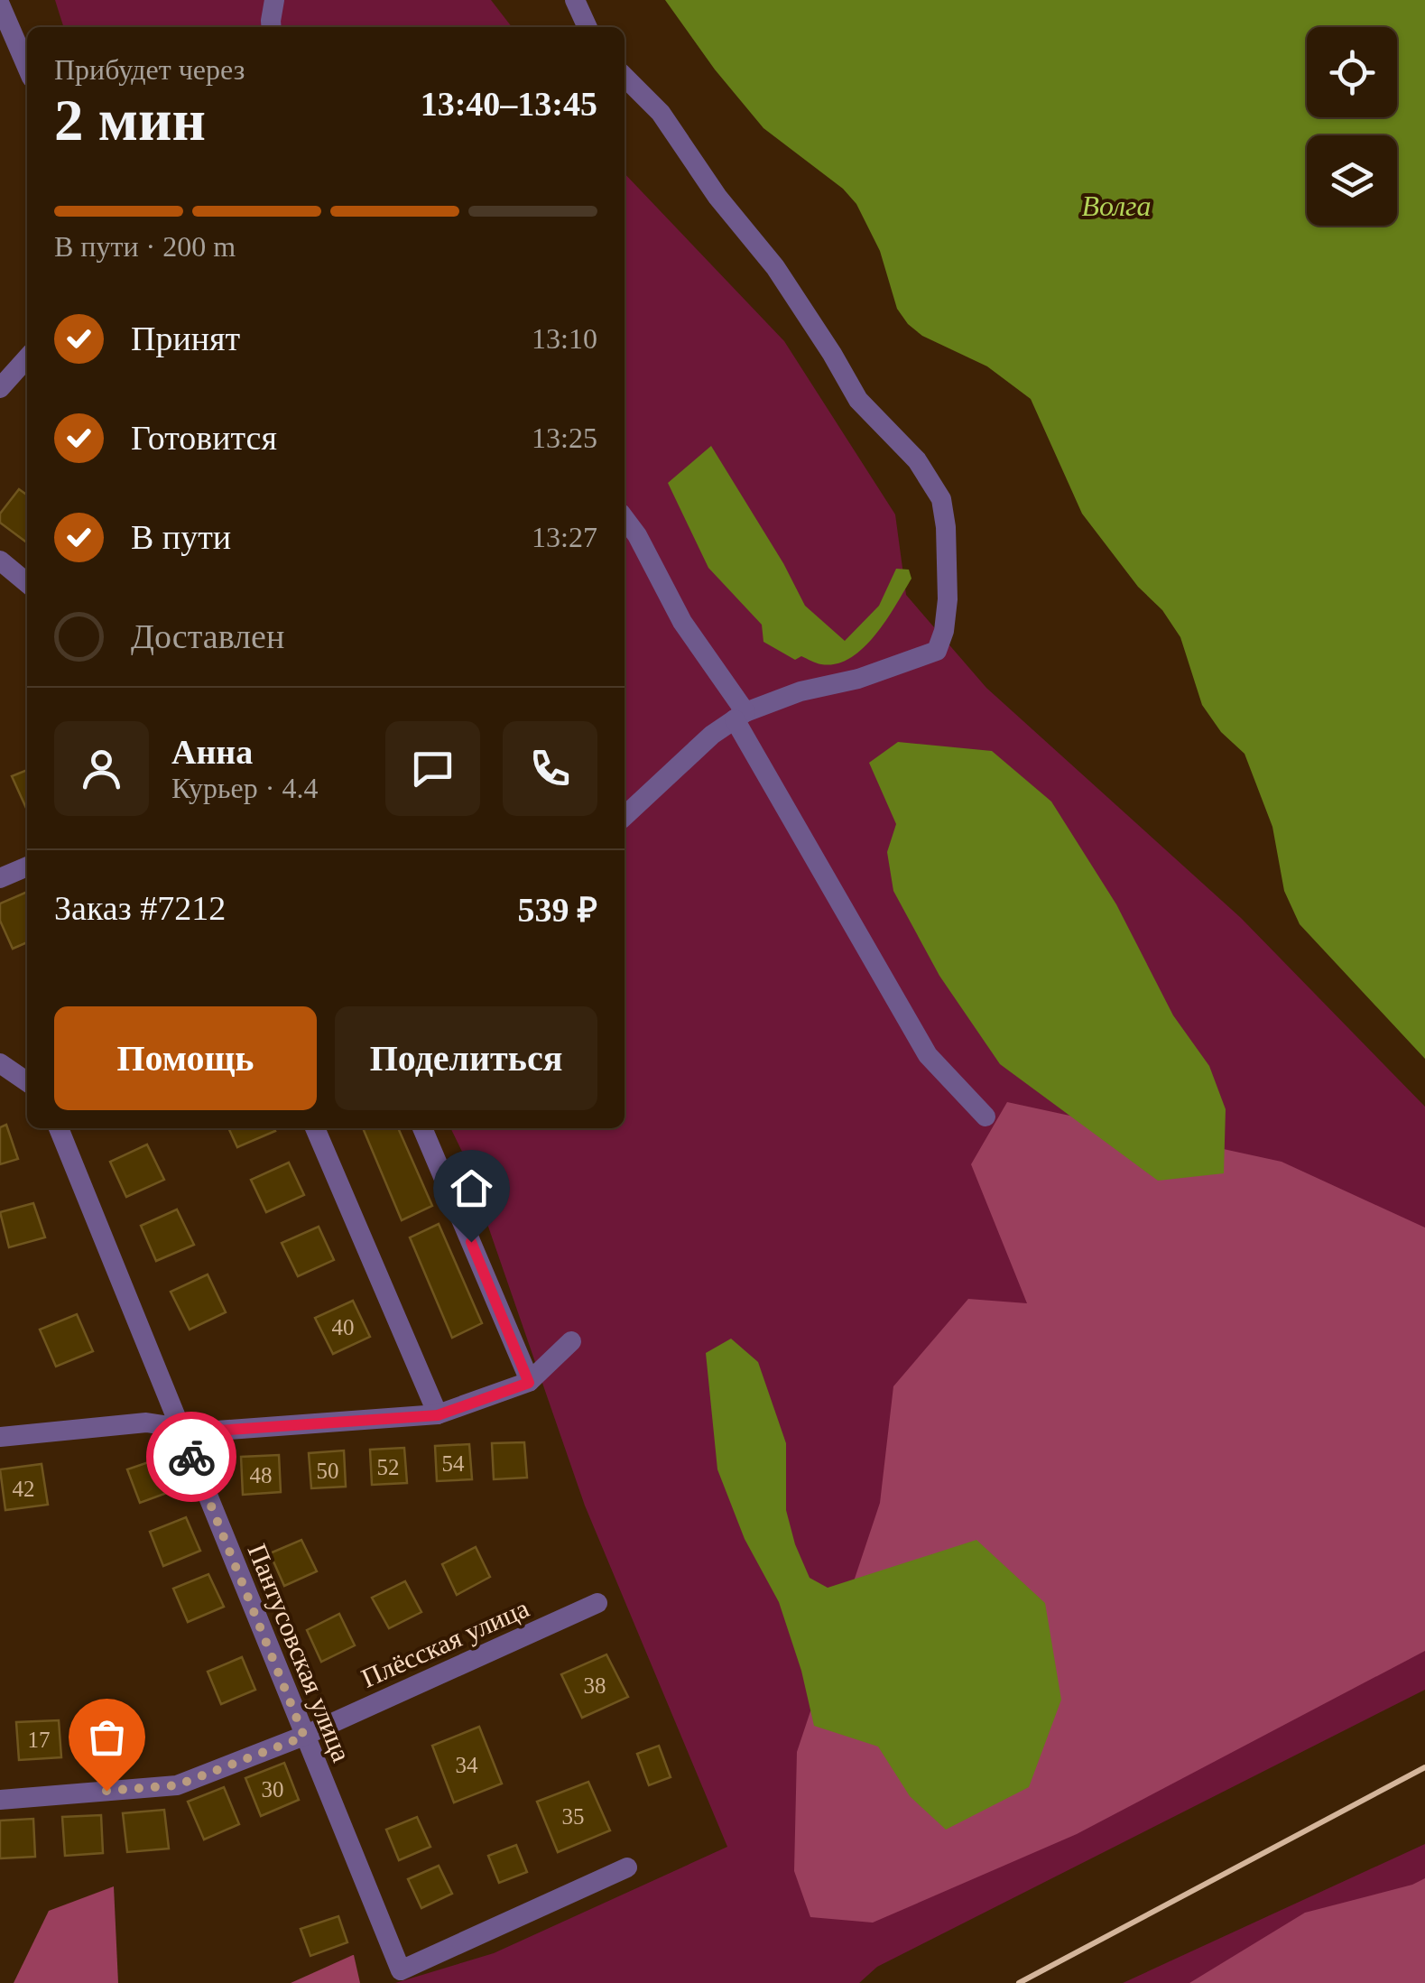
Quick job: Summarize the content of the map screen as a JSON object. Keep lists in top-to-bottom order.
{
  "streets": {
    "street": ["Плёсская улица", "Пантусовская улица"]
  },
  "crossings": [
    ["Плёсская улица", "Пантусовская улица"]
  ],
  "water": ["Волга"],
  "house_numbers": [
    "40",
    "54",
    "52",
    "50",
    "48",
    "42",
    "38",
    "17",
    "34",
    "30",
    "35"
  ],
  "page": {
    "heading": ["2 мин", "Прибудет через", "13:40–13:45"],
    "panel": [
      "Анна",
      "Курьер · 4.4",
      "Заказ #7212",
      "539 ₽"
    ],
    "bar": "В пути · 200 m",
    "list": [
      ["Принят", "13:10"],
      ["Готовится", "13:25"],
      ["В пути", "13:27"],
      "Доставлен"
    ],
    "buttons": ["Помощь", "Поделиться"]
  }
}
